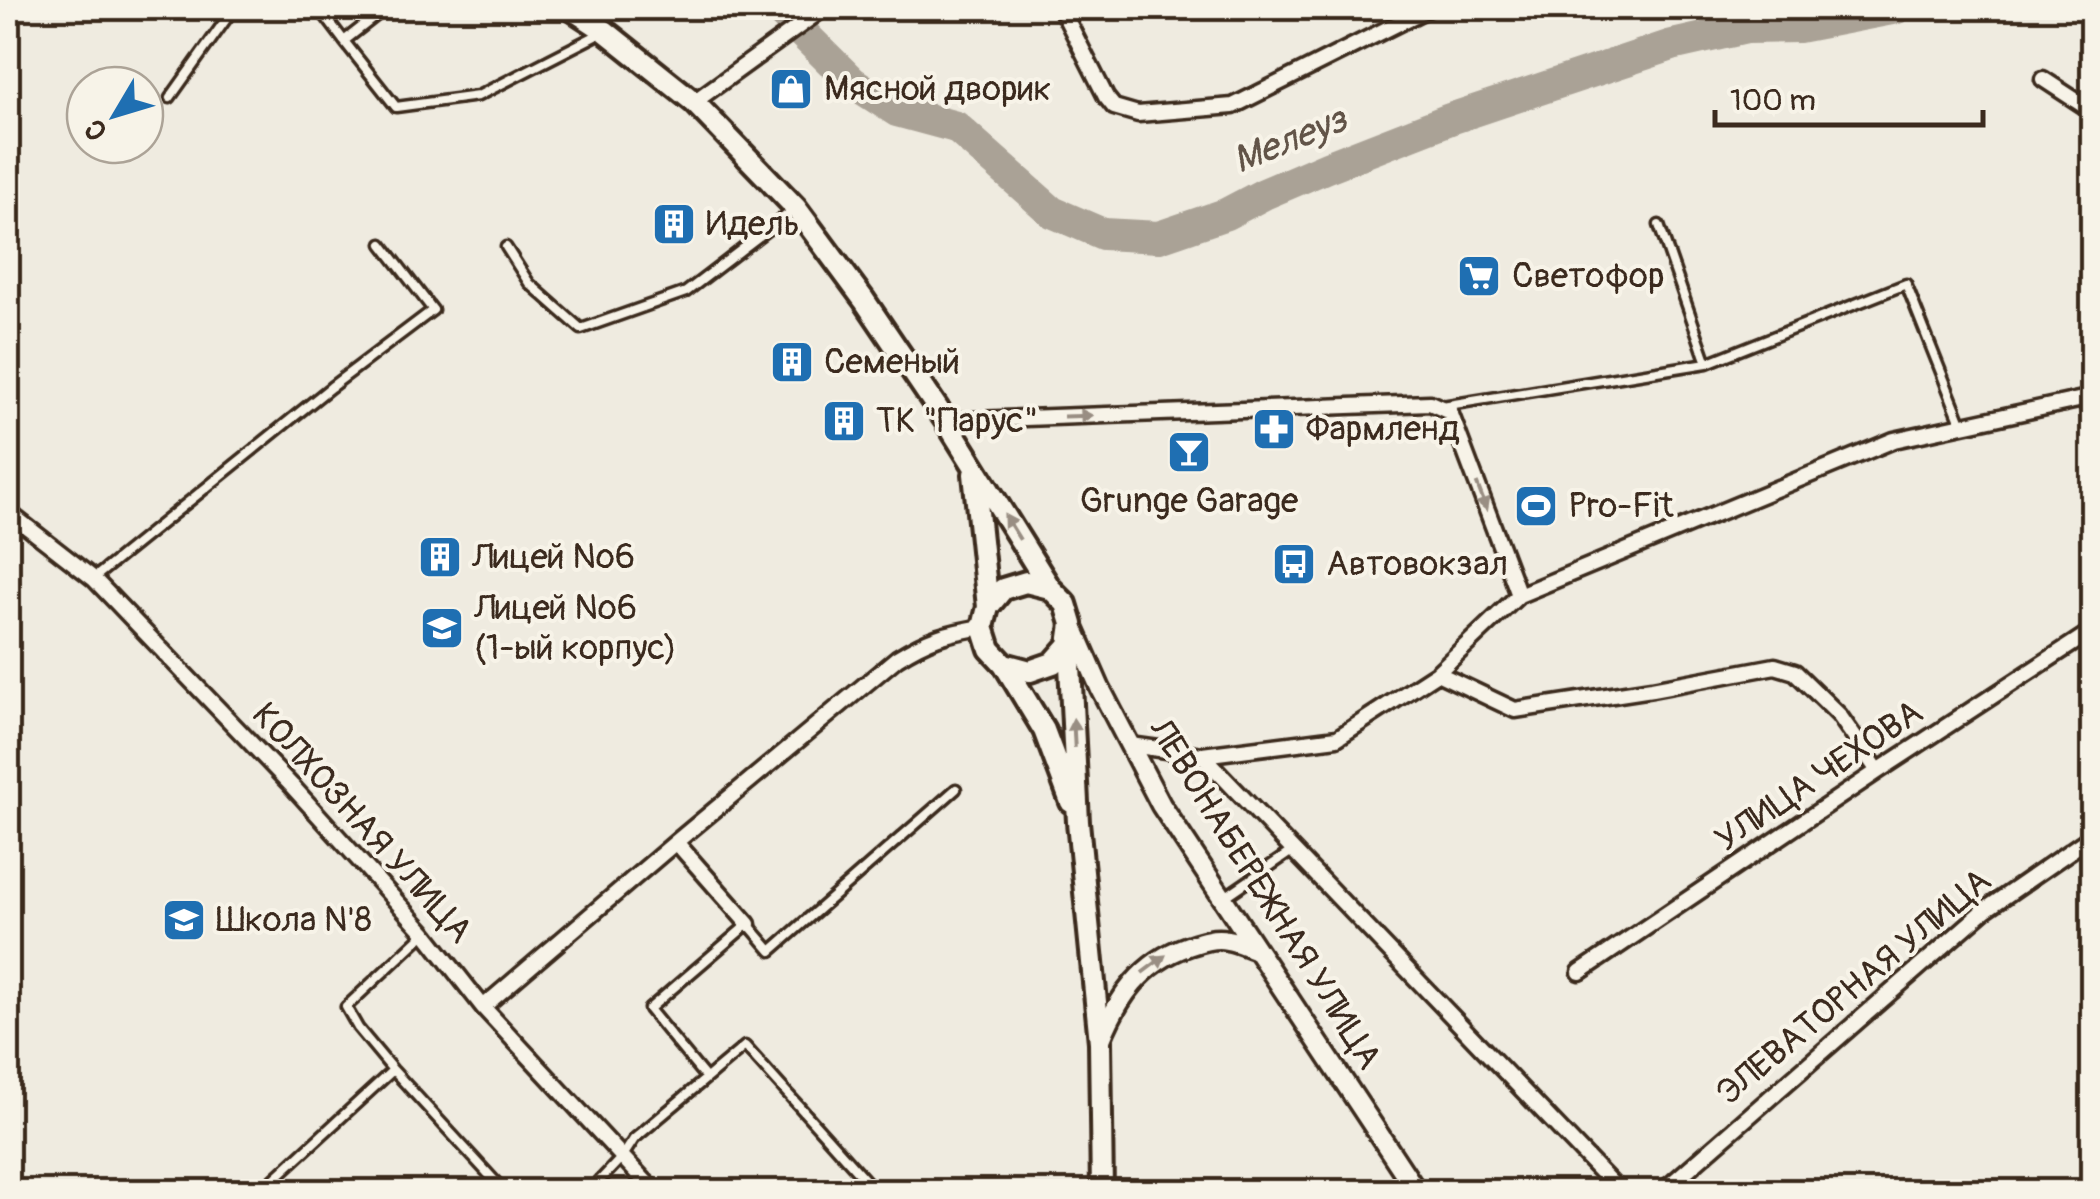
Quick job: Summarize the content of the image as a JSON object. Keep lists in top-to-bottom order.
{
  "streets": {
    "street": [
      "УЛИЦА ЧЕХОВА",
      "КОЛХОЗНАЯ УЛИЦА",
      "ЛЕВОНАБЕРЕЖНАЯ УЛИЦА",
      "ЭЛЕВАТОРНАЯ УЛИЦА"
    ]
  },
  "water": ["Мелеуз"],
  "places": {
    "shop": ["Мясной дворик"],
    "building": [
      "Идель",
      "Семеный",
      "ТК \"Парус\"",
      "Лицей №6"
    ],
    "supermarket": ["Светофор"],
    "pharmacy": ["Фармленд"],
    "bar": ["Grunge Garage"],
    "sports": ["Pro-Fit"],
    "bus stop": ["Автовокзал"],
    "school or university": ["Лицей №6 (1-ый корпус)", "Школа N'8"]
  },
  "scale_bar": "100 m",
  "north": "bottom left"
}
